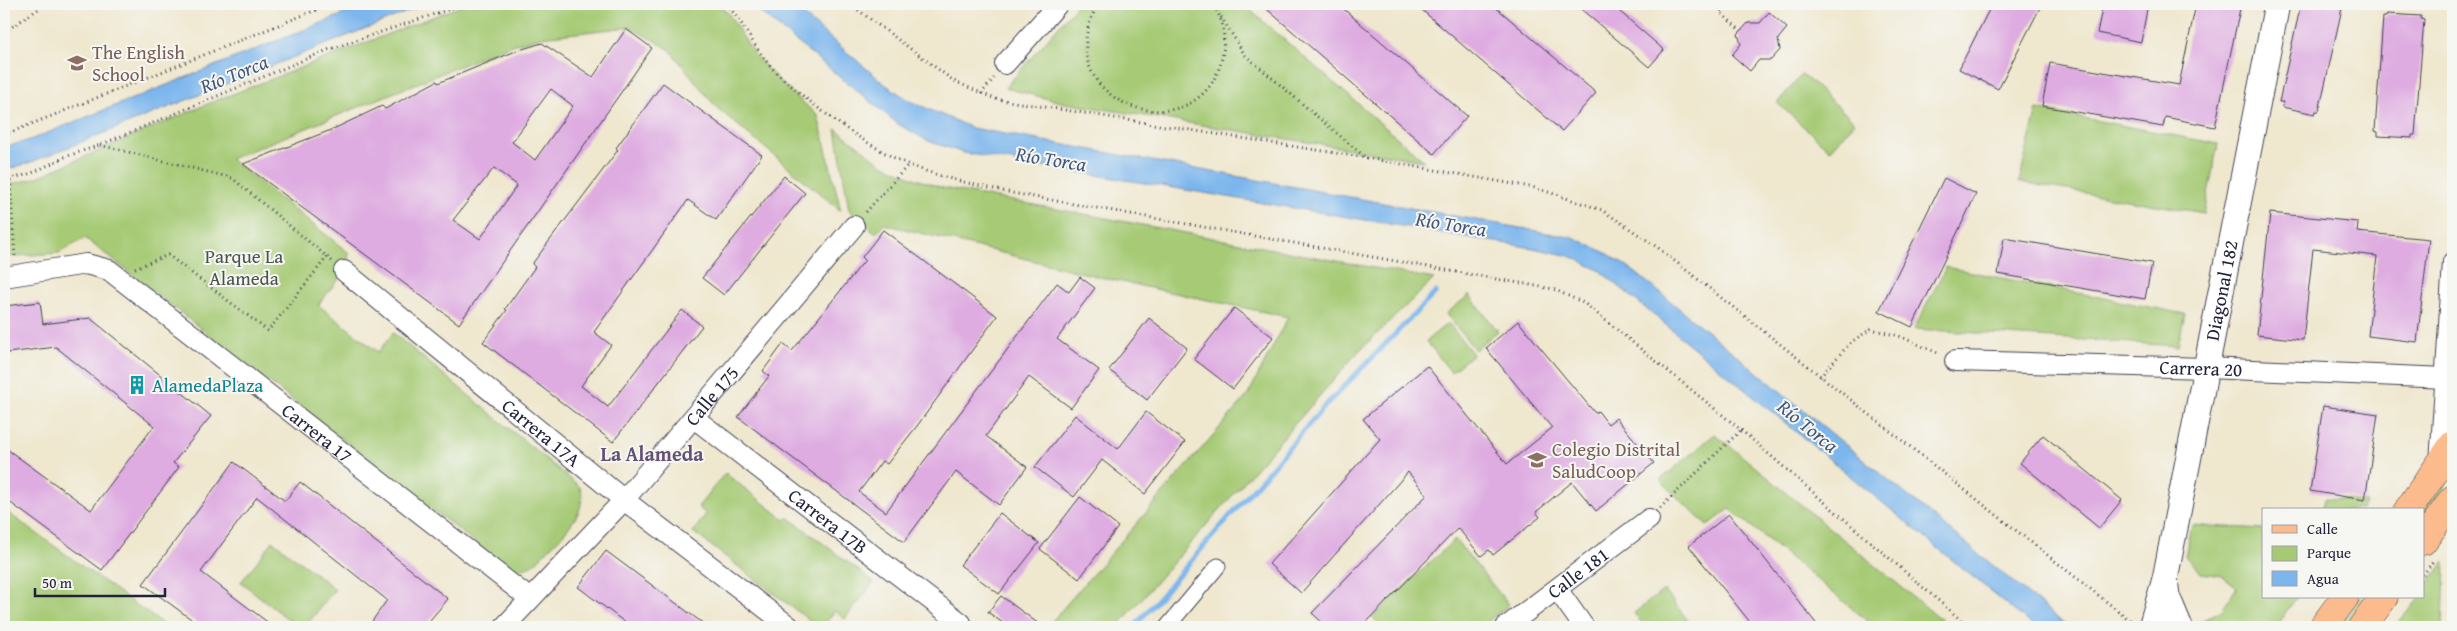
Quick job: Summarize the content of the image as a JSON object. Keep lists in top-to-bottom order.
{
  "streets": {
    "street": [
      "Diagonal 182",
      "Carrera 20",
      "Calle 175",
      "Carrera 17A",
      "Carrera 17",
      "Carrera 17B",
      "Calle 181"
    ]
  },
  "crossings": [
    ["Diagonal 182", "Carrera 20"],
    ["Calle 175", "Carrera 17A"],
    ["Calle 175", "Carrera 17"],
    ["Calle 175", "Carrera 17B"]
  ],
  "districts": ["La Alameda"],
  "water": ["Río Torca"],
  "parks": ["Parque La Alameda"],
  "places": {
    "school or university": ["The English School", "Colegio Distrital SaludCoop"],
    "building": ["AlamedaPlaza"]
  },
  "legend": ["Calle", "Parque", "Agua"],
  "scale_bar": "50 m"
}
